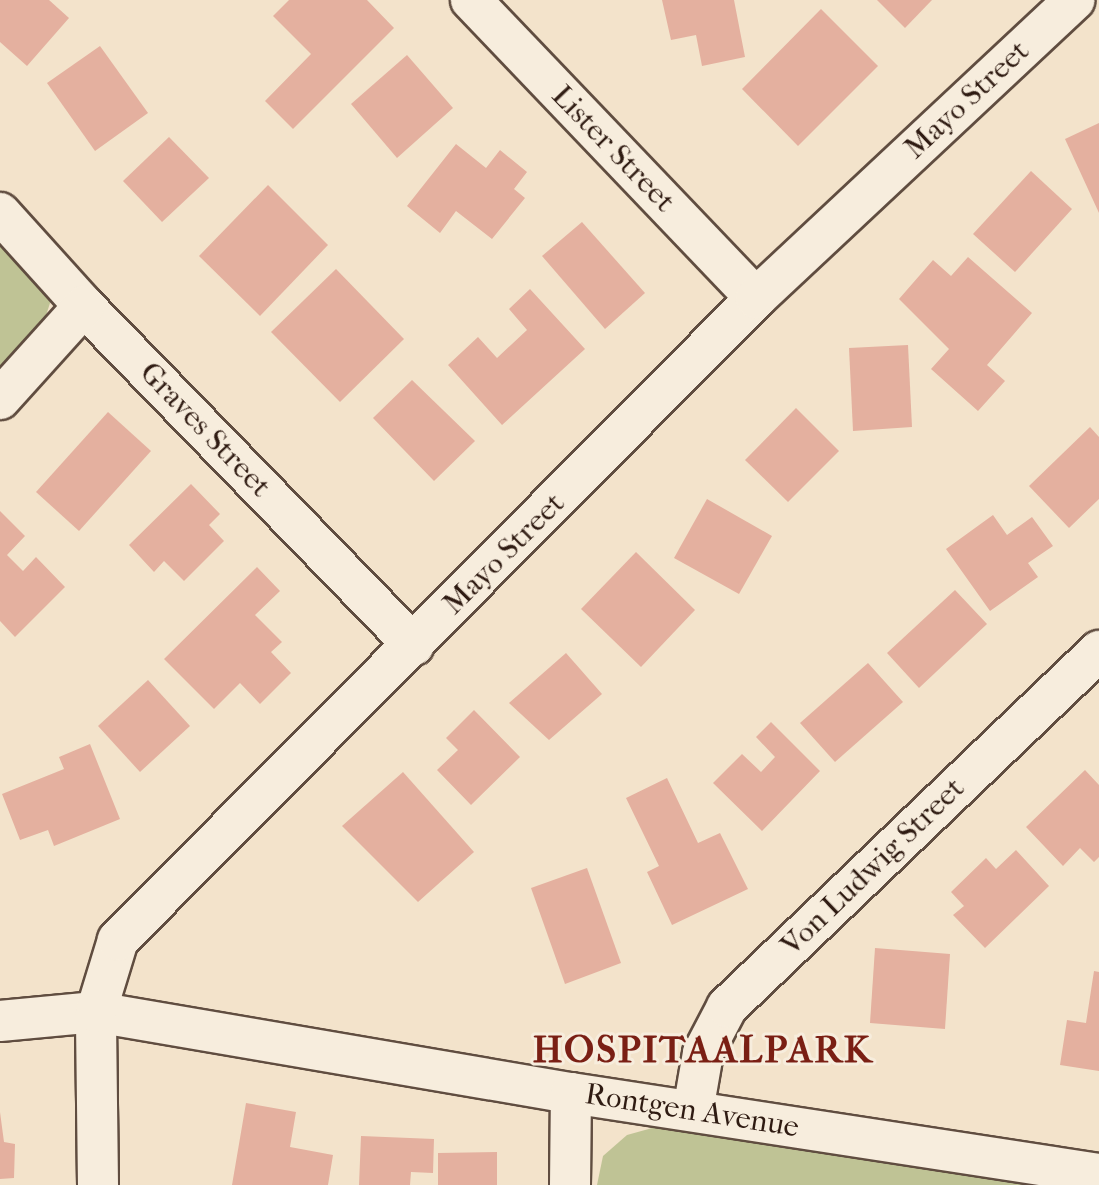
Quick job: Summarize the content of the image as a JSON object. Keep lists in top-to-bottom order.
{
  "streets": {
    "street": [
      "Mayo Street",
      "Lister Street",
      "Graves Street",
      "Von Ludwig Street",
      "Rontgen Avenue"
    ]
  },
  "crossings": [
    ["Mayo Street", "Lister Street"],
    ["Mayo Street", "Graves Street"],
    ["Mayo Street", "Rontgen Avenue"],
    ["Von Ludwig Street", "Rontgen Avenue"]
  ],
  "districts": ["HOSPITAALPARK"]
}
